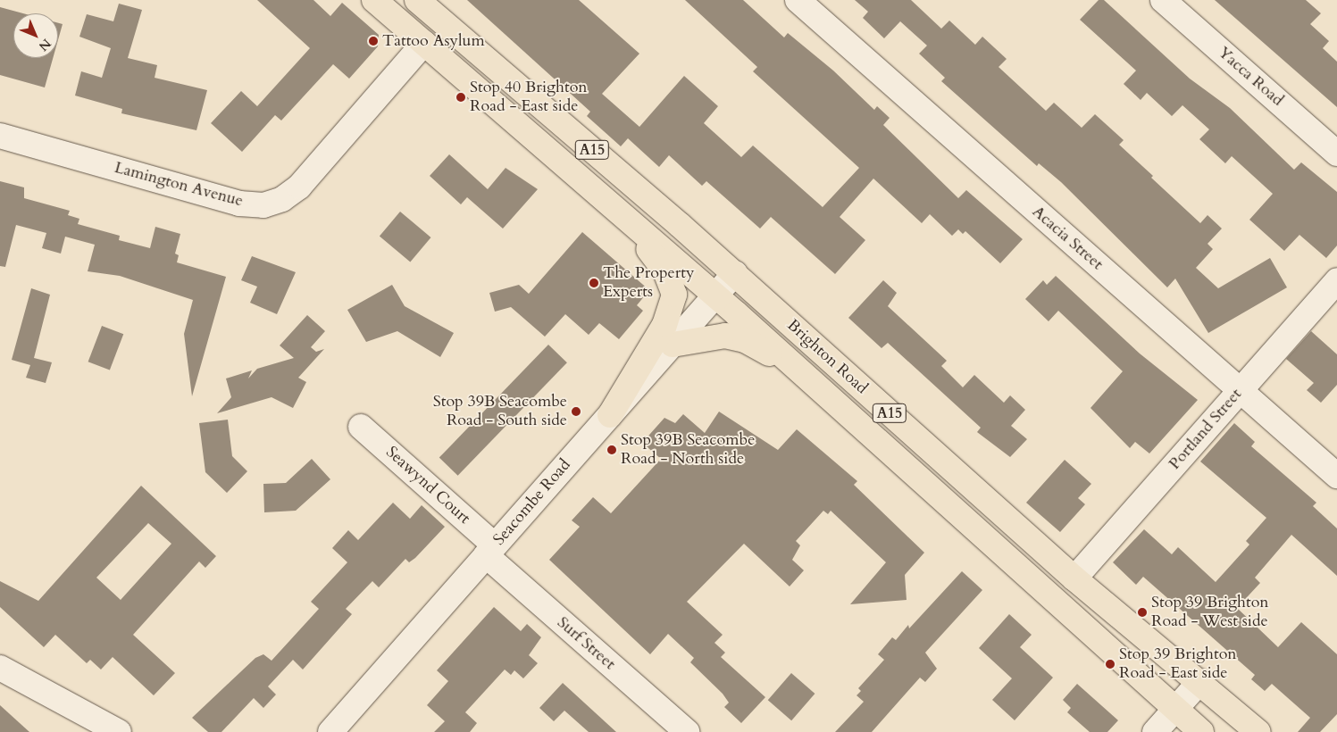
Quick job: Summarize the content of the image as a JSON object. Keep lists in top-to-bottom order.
{
  "streets": {
    "main road": ["A15", "Brighton Road"],
    "street": [
      "Yacca Road",
      "Lamington Avenue",
      "Acacia Street",
      "Portland Street",
      "Seawynd Court",
      "Seacombe Road",
      "Surf Street"
    ]
  },
  "crossings": [
    ["Lamington Avenue", "Brighton Road"],
    ["Acacia Street", "Portland Street"],
    ["Brighton Road", "Portland Street"],
    ["Brighton Road", "Seacombe Road"],
    ["Seawynd Court", "Seacombe Road"],
    ["Seawynd Court", "Surf Street"],
    ["Seacombe Road", "Surf Street"]
  ],
  "places": [
    "Tattoo Asylum",
    "Stop 40 Brighton Road - East side",
    "The Property Experts",
    "Stop 39B Seacombe Road - South side",
    "Stop 39B Seacombe Road - North side",
    "Stop 39 Brighton Road - West side",
    "Stop 39 Brighton Road - East side"
  ],
  "north": "bottom right"
}
